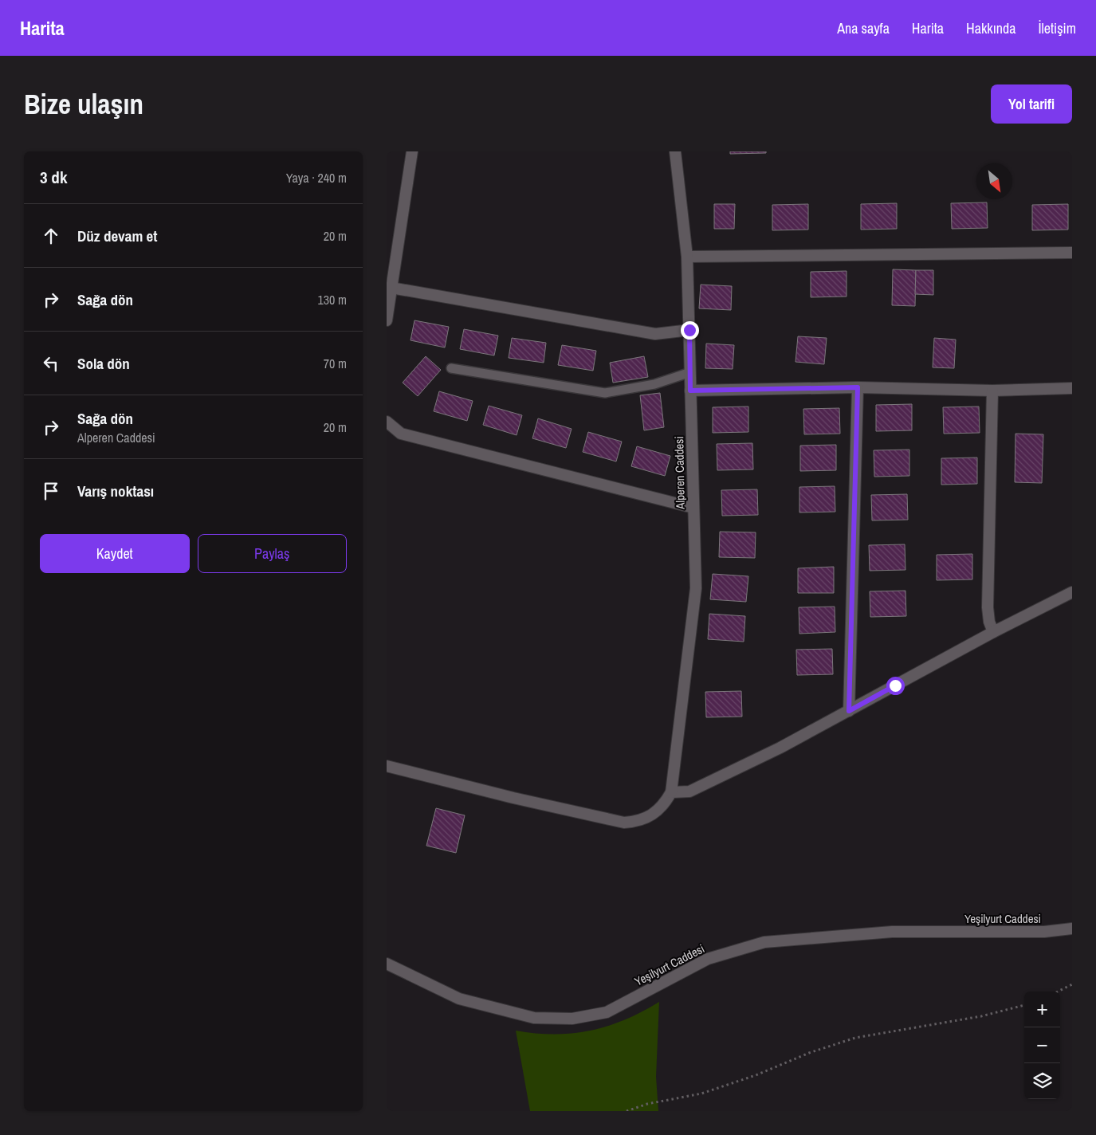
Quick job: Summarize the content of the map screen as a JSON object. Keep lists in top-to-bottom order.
{
  "streets": {
    "street": ["Alperen Caddesi", "Yeşilyurt Caddesi"]
  },
  "north": "bottom right",
  "page": {
    "header": "Harita",
    "nav": [
      "Ana sayfa",
      "Harita",
      "Hakkında",
      "İletişim"
    ],
    "buttons": [
      "Yol tarifi",
      ["Kaydet", "Paylaş"]
    ],
    "title": "Bize ulaşın",
    "heading": ["3 dk", "Yaya · 240 m"],
    "list": [
      ["Düz devam et", "20 m"],
      ["Sağa dön", "130 m"],
      ["Sola dön", "70 m"],
      ["Sağa dön", "Alperen Caddesi", "20 m"],
      "Varış noktası"
    ],
    "map_buttons": ["+", "−"]
  }
}
